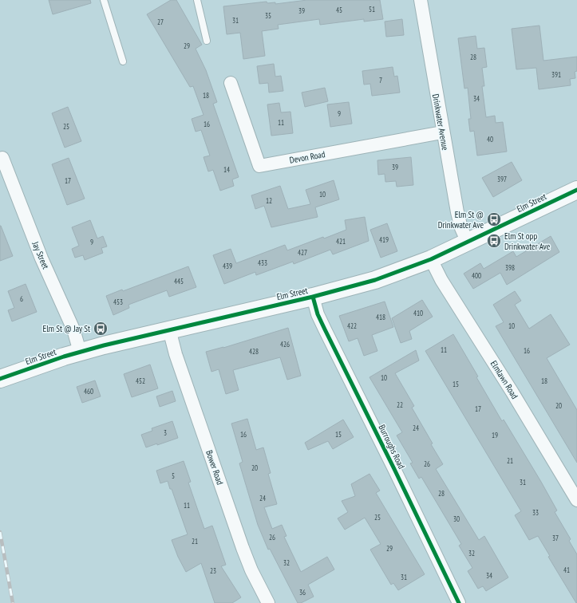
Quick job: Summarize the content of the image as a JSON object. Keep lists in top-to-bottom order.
{
  "streets": {
    "main road": ["Elm Street"],
    "street": [
      "Drinkwater Avenue",
      "Devon Road",
      "Jay Street",
      "Elmlawn Road",
      "Burroughs Road",
      "Bower Road"
    ]
  },
  "crossings": [
    ["Drinkwater Avenue", "Devon Road"],
    ["Drinkwater Avenue", "Elm Street"],
    ["Elm Street", "Jay Street"],
    ["Elm Street", "Elmlawn Road"],
    ["Elm Street", "Burroughs Road"],
    ["Elm Street", "Bower Road"]
  ],
  "places": {
    "bus stop": ["Elm St @ Drinkwater Ave", "Elm St opp Drinkwater Ave", "Elm St @ Jay St"]
  },
  "house_numbers": [
    "51",
    "45",
    "39",
    "35",
    "31",
    "27",
    "29",
    "28",
    "391",
    "7",
    "18",
    "34",
    "9",
    "11",
    "16",
    "25",
    "40",
    "39",
    "14",
    "397",
    "17",
    "10",
    "12",
    "419",
    "421",
    "9",
    "427",
    "433",
    "439",
    "398",
    "400",
    "445",
    "6",
    "453",
    "410",
    "418",
    "422",
    "10",
    "426",
    "11",
    "16",
    "428",
    "10",
    "452",
    "18",
    "15",
    "460",
    "22",
    "20",
    "17",
    "24",
    "3",
    "16",
    "15",
    "19",
    "21",
    "26",
    "20",
    "5",
    "31",
    "28",
    "24",
    "11",
    "33",
    "25",
    "30",
    "26",
    "37",
    "21",
    "29",
    "32",
    "32",
    "41",
    "23",
    "34",
    "31",
    "36"
  ]
}
